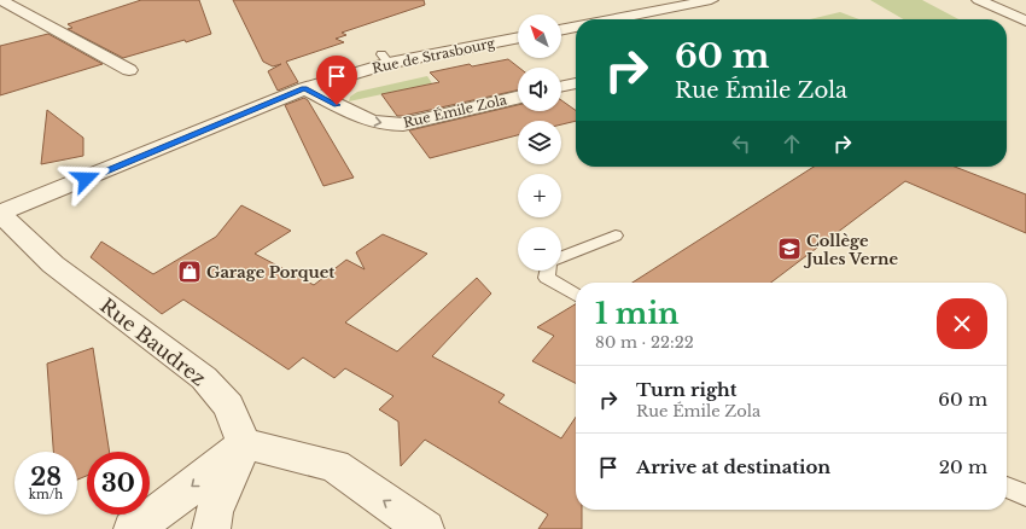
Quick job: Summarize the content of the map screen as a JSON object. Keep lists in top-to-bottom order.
{
  "streets": {
    "street": ["Rue de Strasbourg", "Rue Émile Zola", "Rue Baudrez"]
  },
  "crossings": [
    ["Rue de Strasbourg", "Rue Émile Zola"],
    ["Rue de Strasbourg", "Rue Baudrez"]
  ],
  "one_way": ["Rue Émile Zola"],
  "places": {
    "school or university": ["Collège Jules Verne"],
    "shop": ["Garage Porquet"]
  },
  "north": "top left",
  "page": {
    "map_buttons": ["+", "−"],
    "turn": ["60 m", "Rue Émile Zola"],
    "heading": ["1 min", "80 m · 22:22"],
    "list": [
      {
        "name": "Turn right",
        "note": "Rue Émile Zola",
        "value": "60 m"
      },
      {
        "name": "Arrive at destination",
        "value": "20 m"
      }
    ],
    "speed": "28 km/h",
    "limit": "30"
  }
}
